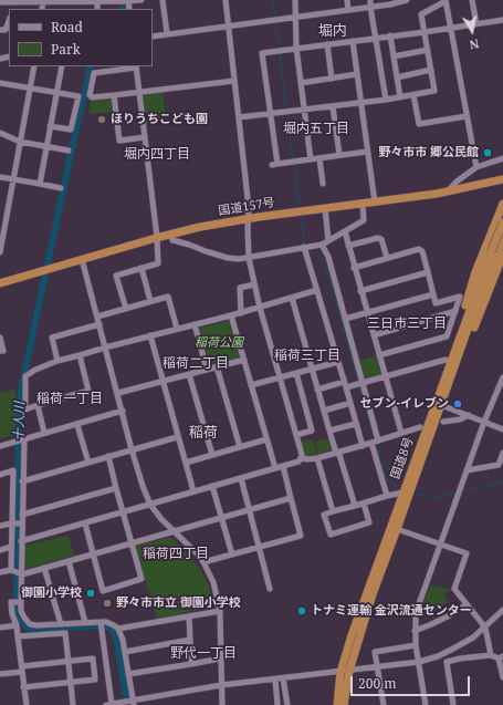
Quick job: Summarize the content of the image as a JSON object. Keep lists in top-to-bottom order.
{
  "streets": {
    "highway": ["国道157号", "国道8号"]
  },
  "districts": [
    "堀内",
    "堀内五丁目",
    "堀内四丁目",
    "三日市三丁目",
    "稲荷三丁目",
    "稲荷二丁目",
    "稲荷一丁目",
    "稲荷",
    "稲荷四丁目",
    "野代一丁目"
  ],
  "water": ["十人川"],
  "parks": ["稲荷公園"],
  "places": [
    "ほりうちこども園",
    "野々市市 郷公民館",
    "セブン-イレブン",
    "御園小学校",
    "野々市市立 御園小学校",
    "トナミ運輸 金沢流通センター"
  ],
  "legend": ["Road", "Park"],
  "scale_bar": "200 m",
  "north": "bottom"
}
